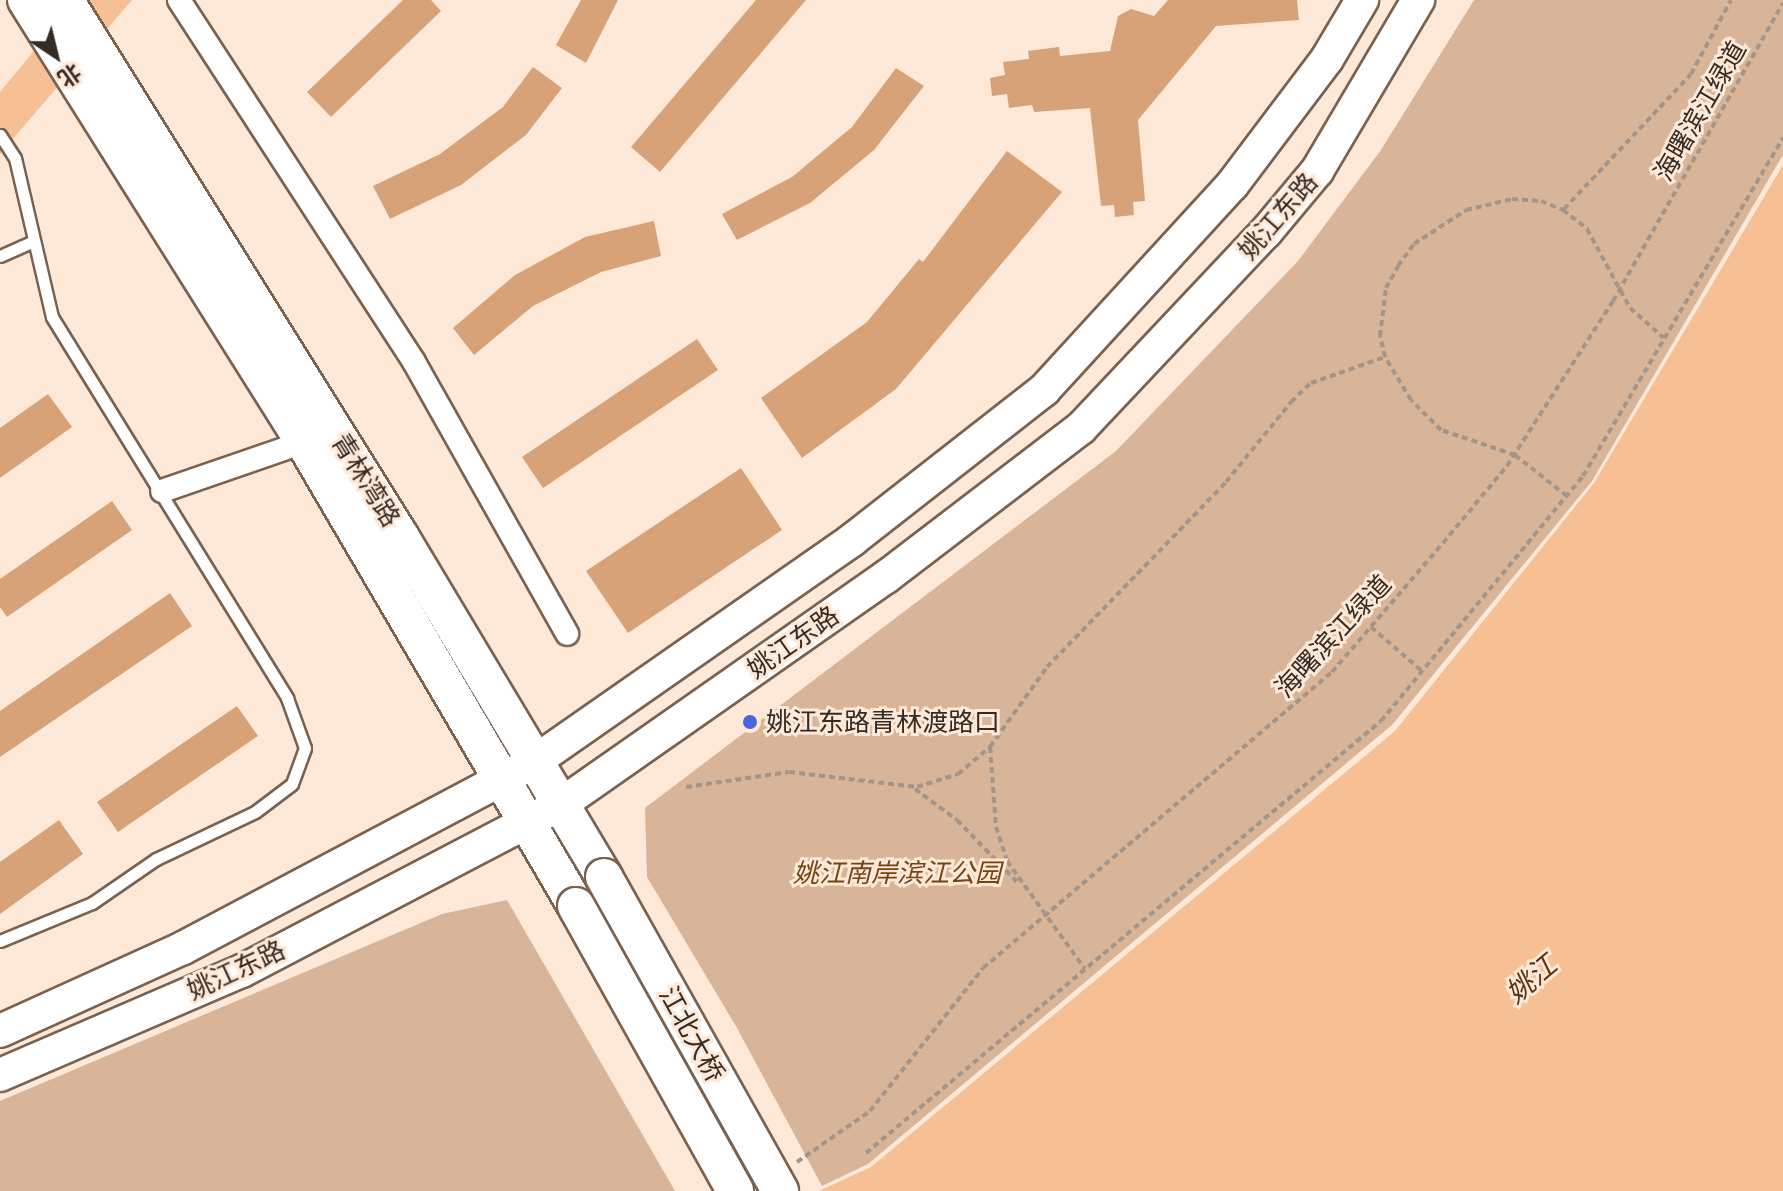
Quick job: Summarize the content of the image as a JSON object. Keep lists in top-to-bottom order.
{
  "streets": {
    "main road": ["姚江东路", "青林湾路", "江北大桥"],
    "path": ["海曙滨江绿道"]
  },
  "crossings": [
    ["海曙滨江绿道", "江北大桥"],
    ["姚江东路", "青林湾路"],
    ["青林湾路", "江北大桥"]
  ],
  "water": ["姚江"],
  "parks": ["姚江南岸滨江公园"],
  "places": ["姚江东路青林渡路口"],
  "north": "bottom right"
}
